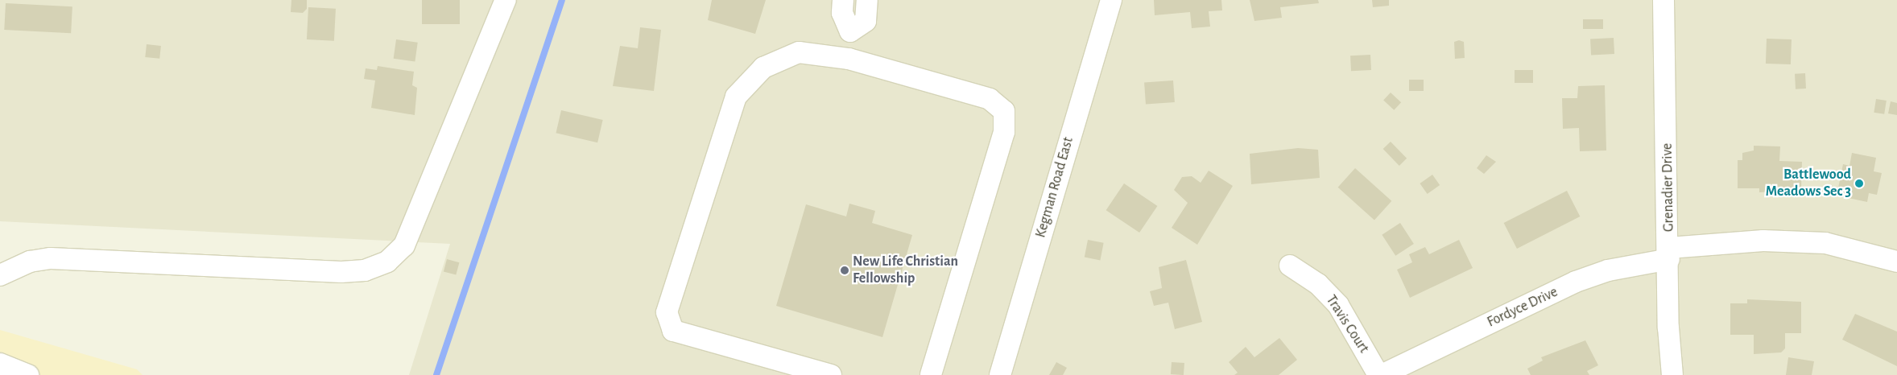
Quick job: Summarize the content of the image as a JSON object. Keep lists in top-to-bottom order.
{
  "streets": {
    "street": [
      "Kegman Road East",
      "Grenadier Drive",
      "Fordyce Drive",
      "Travis Court"
    ]
  },
  "crossings": [
    ["Grenadier Drive", "Fordyce Drive"],
    ["Fordyce Drive", "Travis Court"]
  ],
  "places": ["Battlewood Meadows Sec 3", "New Life Christian Fellowship"]
}
